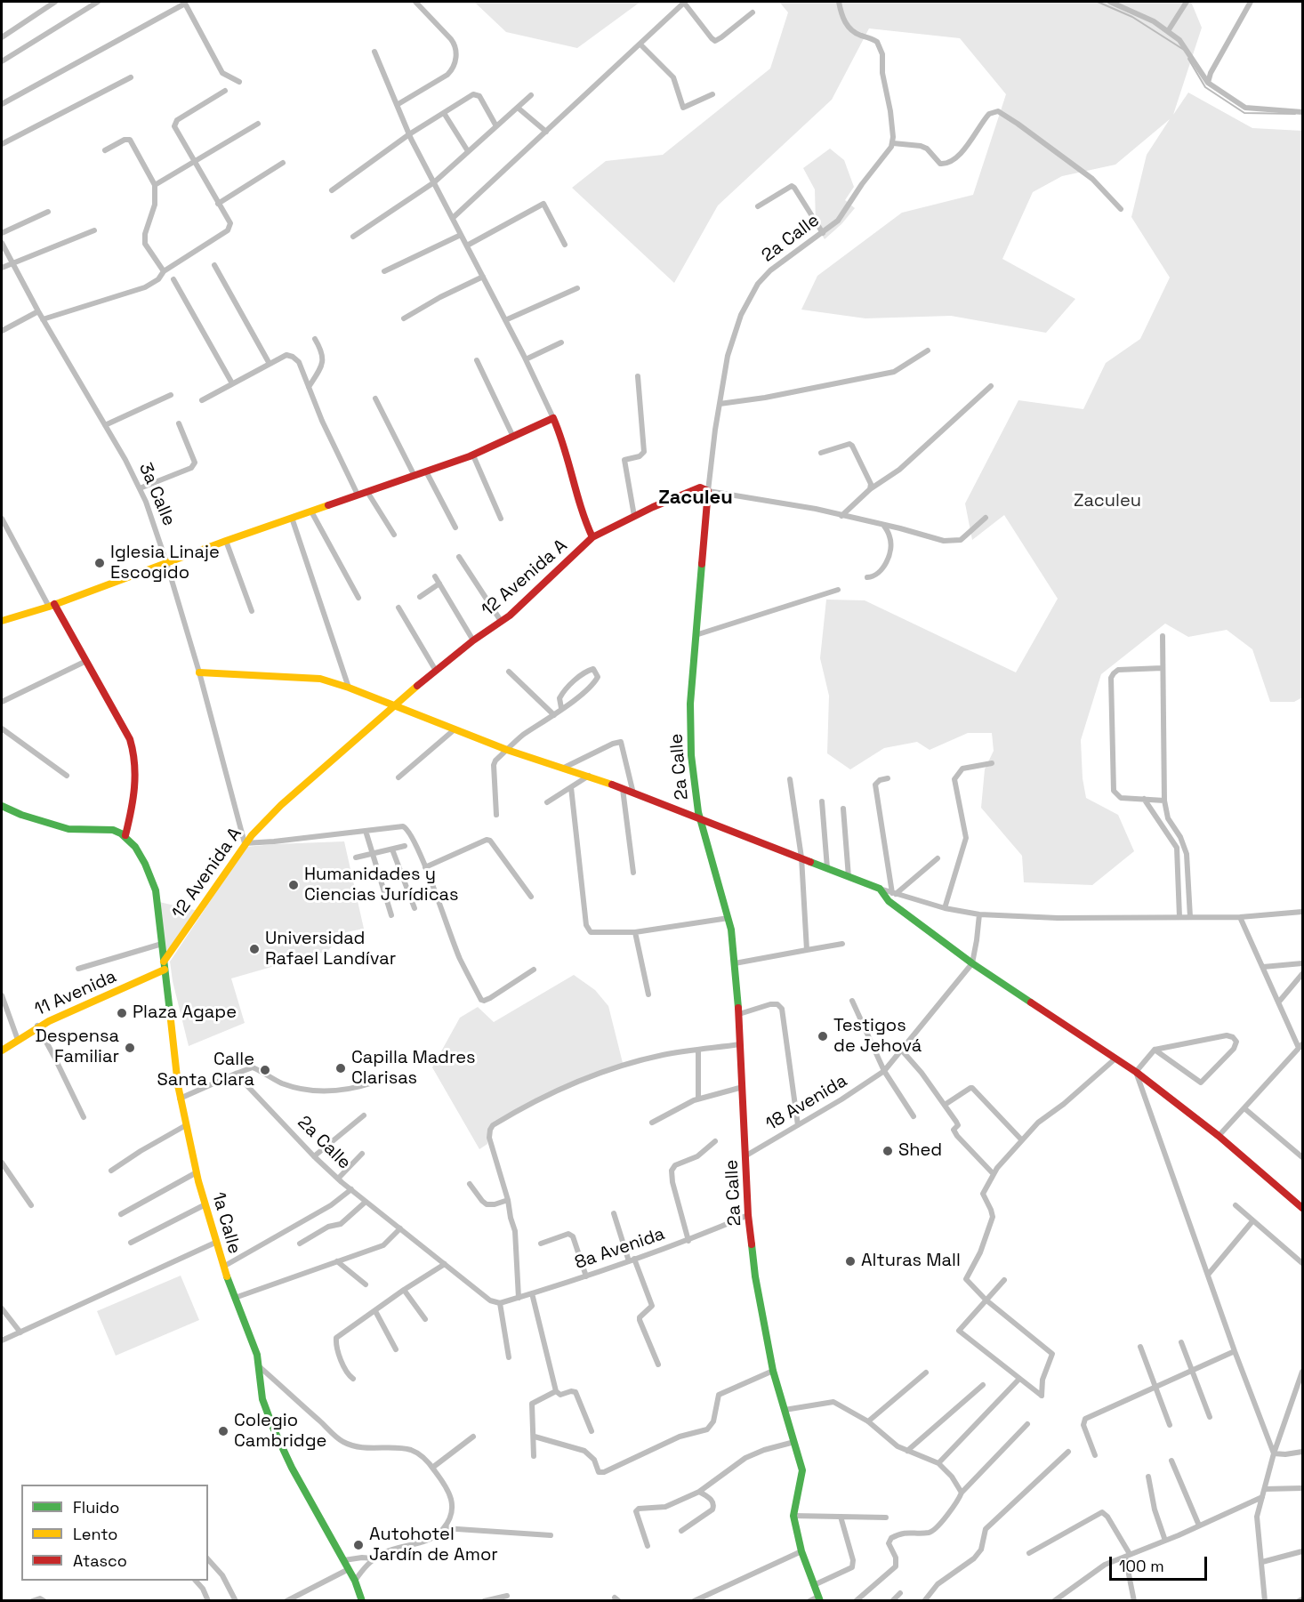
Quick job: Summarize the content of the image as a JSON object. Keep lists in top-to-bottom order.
{
  "streets": {
    "street": [
      "2a Calle",
      "3a Calle",
      "12 Avenida A",
      "11 Avenida",
      "18 Avenida",
      "1a Calle",
      "8a Avenida"
    ]
  },
  "crossings": [
    ["2a Calle", "12 Avenida A"],
    ["2a Calle", "18 Avenida"],
    ["2a Calle", "8a Avenida"],
    ["3a Calle", "12 Avenida A"],
    ["12 Avenida A", "11 Avenida"],
    ["12 Avenida A", "1a Calle"],
    ["11 Avenida", "1a Calle"]
  ],
  "districts": ["Zaculeu"],
  "parks": ["Zaculeu"],
  "places": [
    "Iglesia Linaje Escogido",
    "Humanidades y Ciencias Jurídicas",
    "Universidad Rafael Landívar",
    "Plaza Agape",
    "Testigos de Jehová",
    "Despensa Familiar",
    "Capilla Madres Clarisas",
    "Calle Santa Clara",
    "Shed",
    "Alturas Mall",
    "Colegio Cambridge",
    "Autohotel Jardín de Amor"
  ],
  "legend": ["Fluido", "Lento", "Atasco"],
  "scale_bar": "100 m"
}
